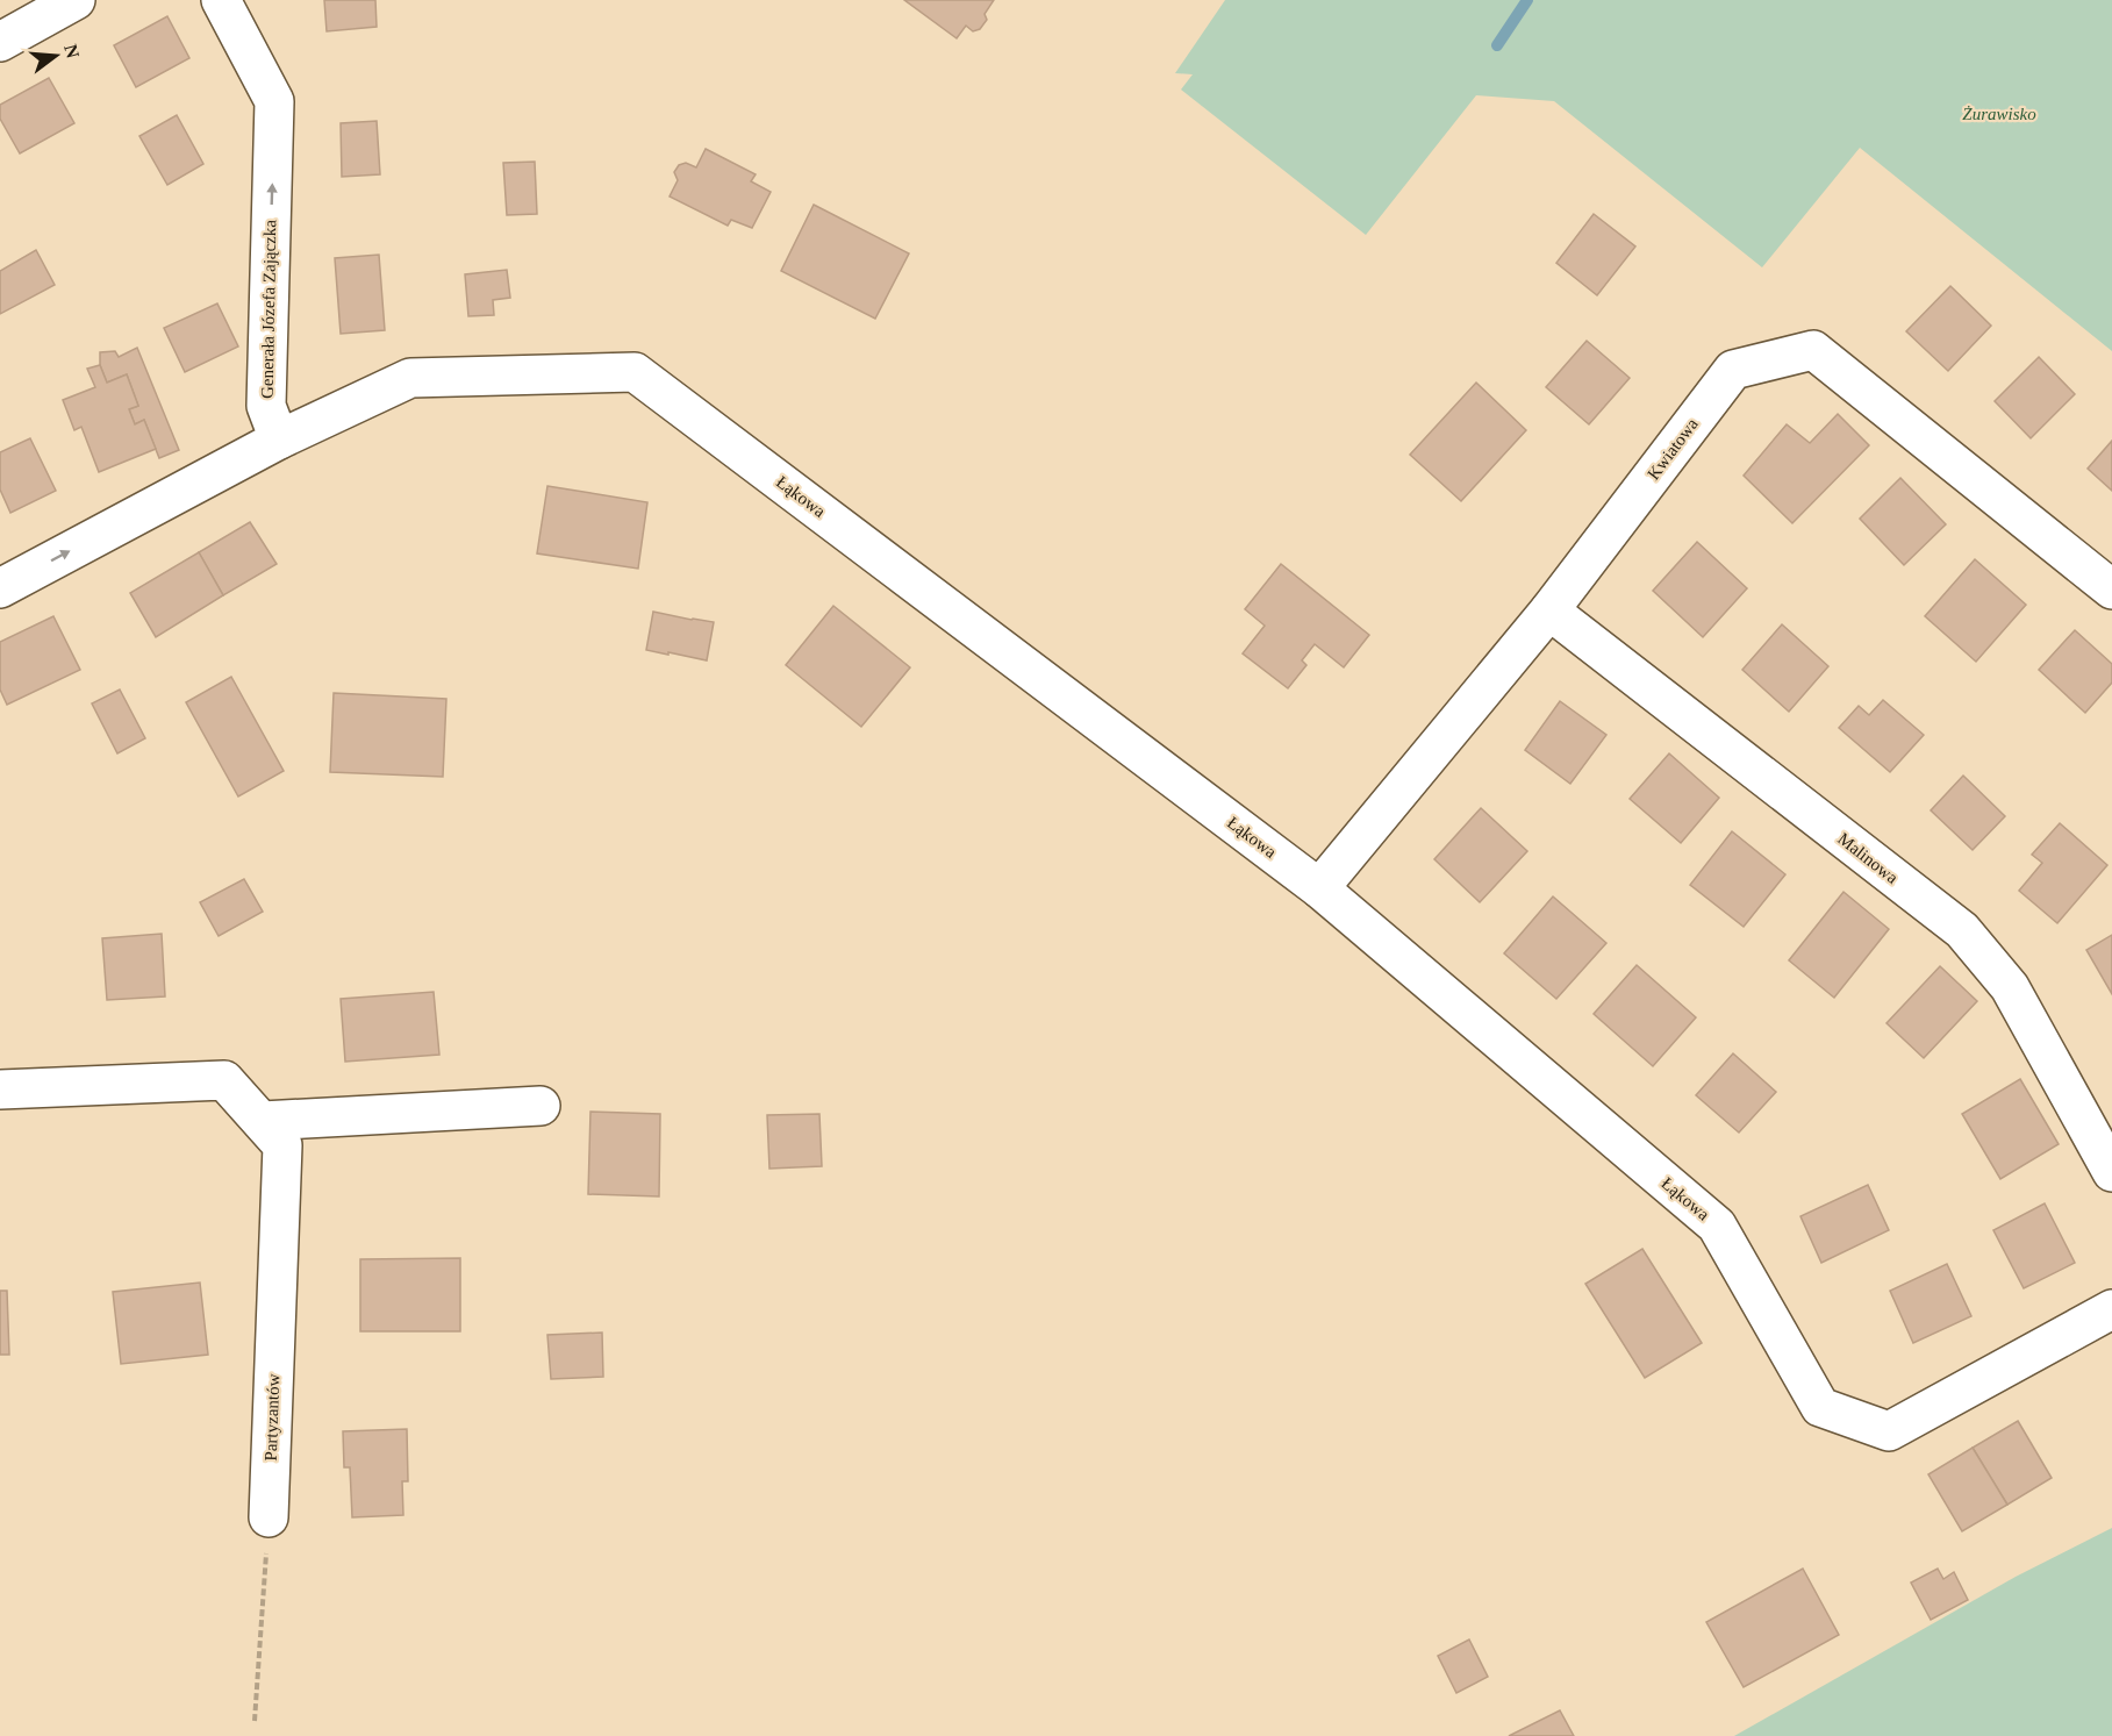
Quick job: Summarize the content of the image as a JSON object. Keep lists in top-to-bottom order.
{
  "streets": {
    "street": [
      "Generała Józefa Zajączka",
      "Kwiatowa",
      "Łąkowa",
      "Malinowa",
      "Partyzantów"
    ]
  },
  "crossings": [
    ["Generała Józefa Zajączka", "Łąkowa"],
    ["Kwiatowa", "Łąkowa"],
    ["Kwiatowa", "Malinowa"]
  ],
  "one_way": ["Generała Józefa Zajączka"],
  "parks": ["Żurawisko"],
  "north": "right"
}
